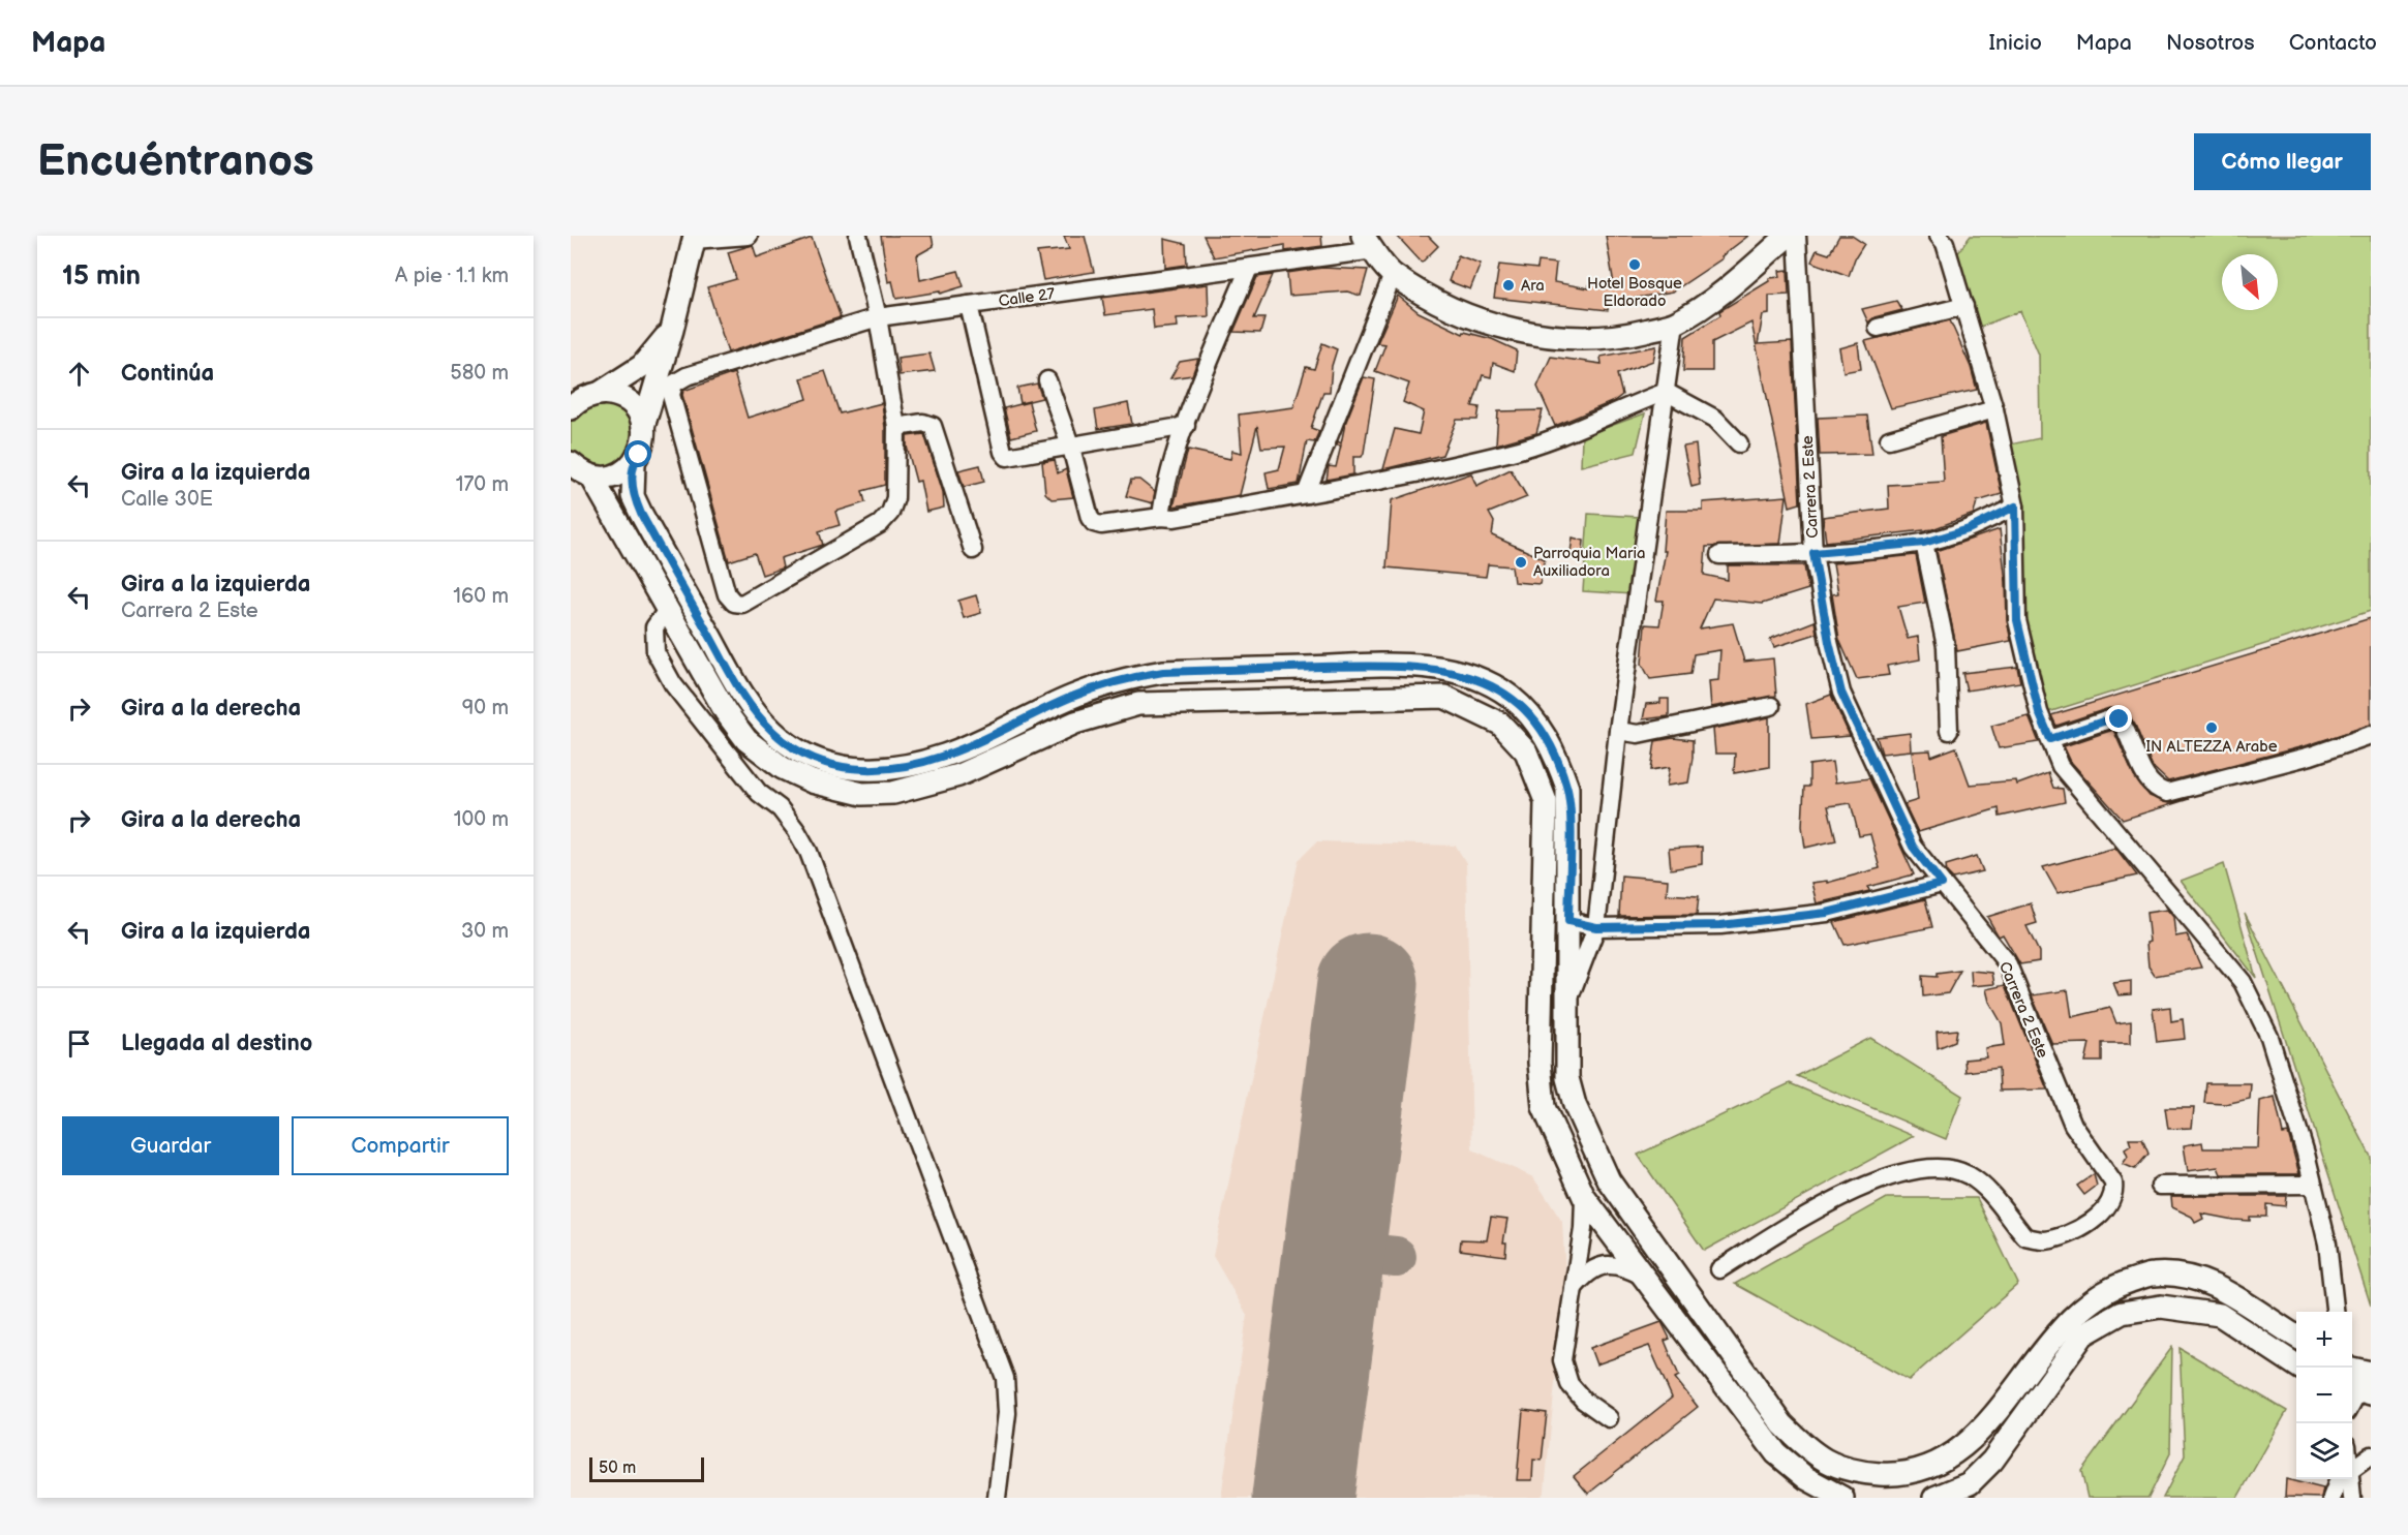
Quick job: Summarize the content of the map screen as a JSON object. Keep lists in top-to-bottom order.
{
  "streets": {
    "street": ["Calle 27", "Carrera 2 Este"]
  },
  "places": [
    "Hotel Bosque Eldorado",
    "Ara",
    "Parroquia Maria Auxiliadora",
    "IN ALTEZZA Arabe"
  ],
  "scale_bar": "50 m",
  "north": "bottom right",
  "page": {
    "header": "Mapa",
    "nav": [
      "Inicio",
      "Mapa",
      "Nosotros",
      "Contacto"
    ],
    "buttons": [
      "Cómo llegar",
      ["Guardar", "Compartir"]
    ],
    "title": "Encuéntranos",
    "heading": ["15 min", "A pie · 1.1 km"],
    "list": [
      ["Continúa", "580 m"],
      ["Gira a la izquierda", "Calle 30E", "170 m"],
      ["Gira a la izquierda", "Carrera 2 Este", "160 m"],
      ["Gira a la derecha", "90 m"],
      ["Gira a la derecha", "100 m"],
      ["Gira a la izquierda", "30 m"],
      "Llegada al destino"
    ],
    "map_buttons": ["+", "−"],
    "scale": "50 m"
  }
}
